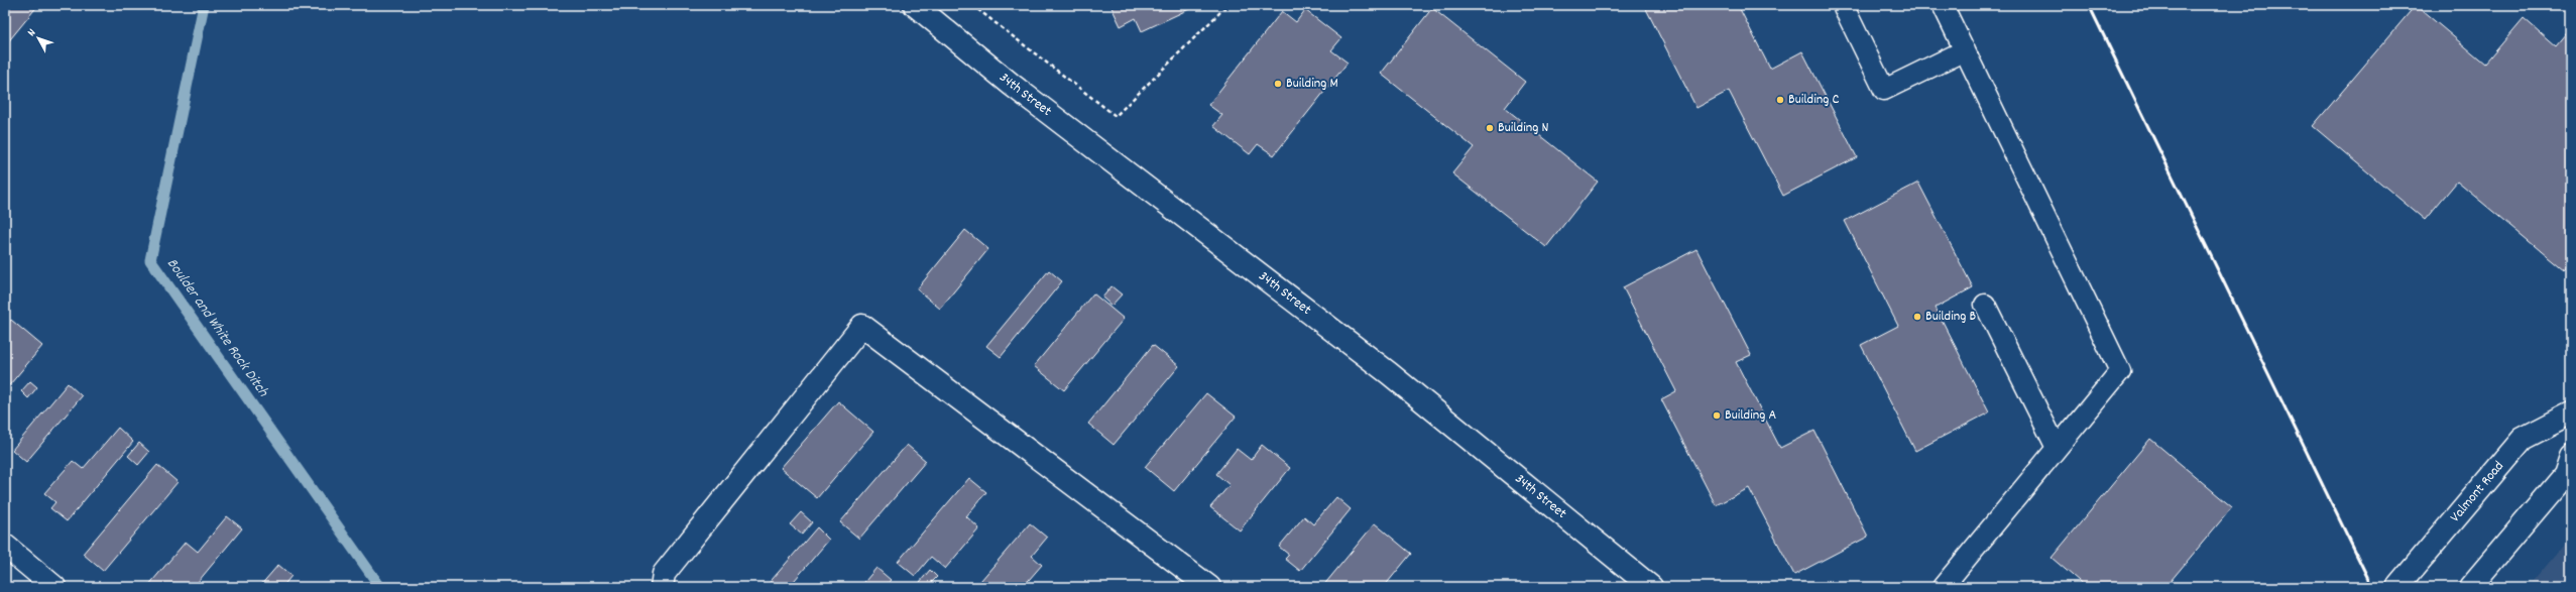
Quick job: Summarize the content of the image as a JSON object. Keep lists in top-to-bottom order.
{
  "streets": {
    "street": ["34th Street", "Valmont Road"]
  },
  "water": ["Boulder and White Rock Ditch"],
  "places": [
    "Building M",
    "Building C",
    "Building N",
    "Building B",
    "Building A"
  ],
  "north": "top left"
}
